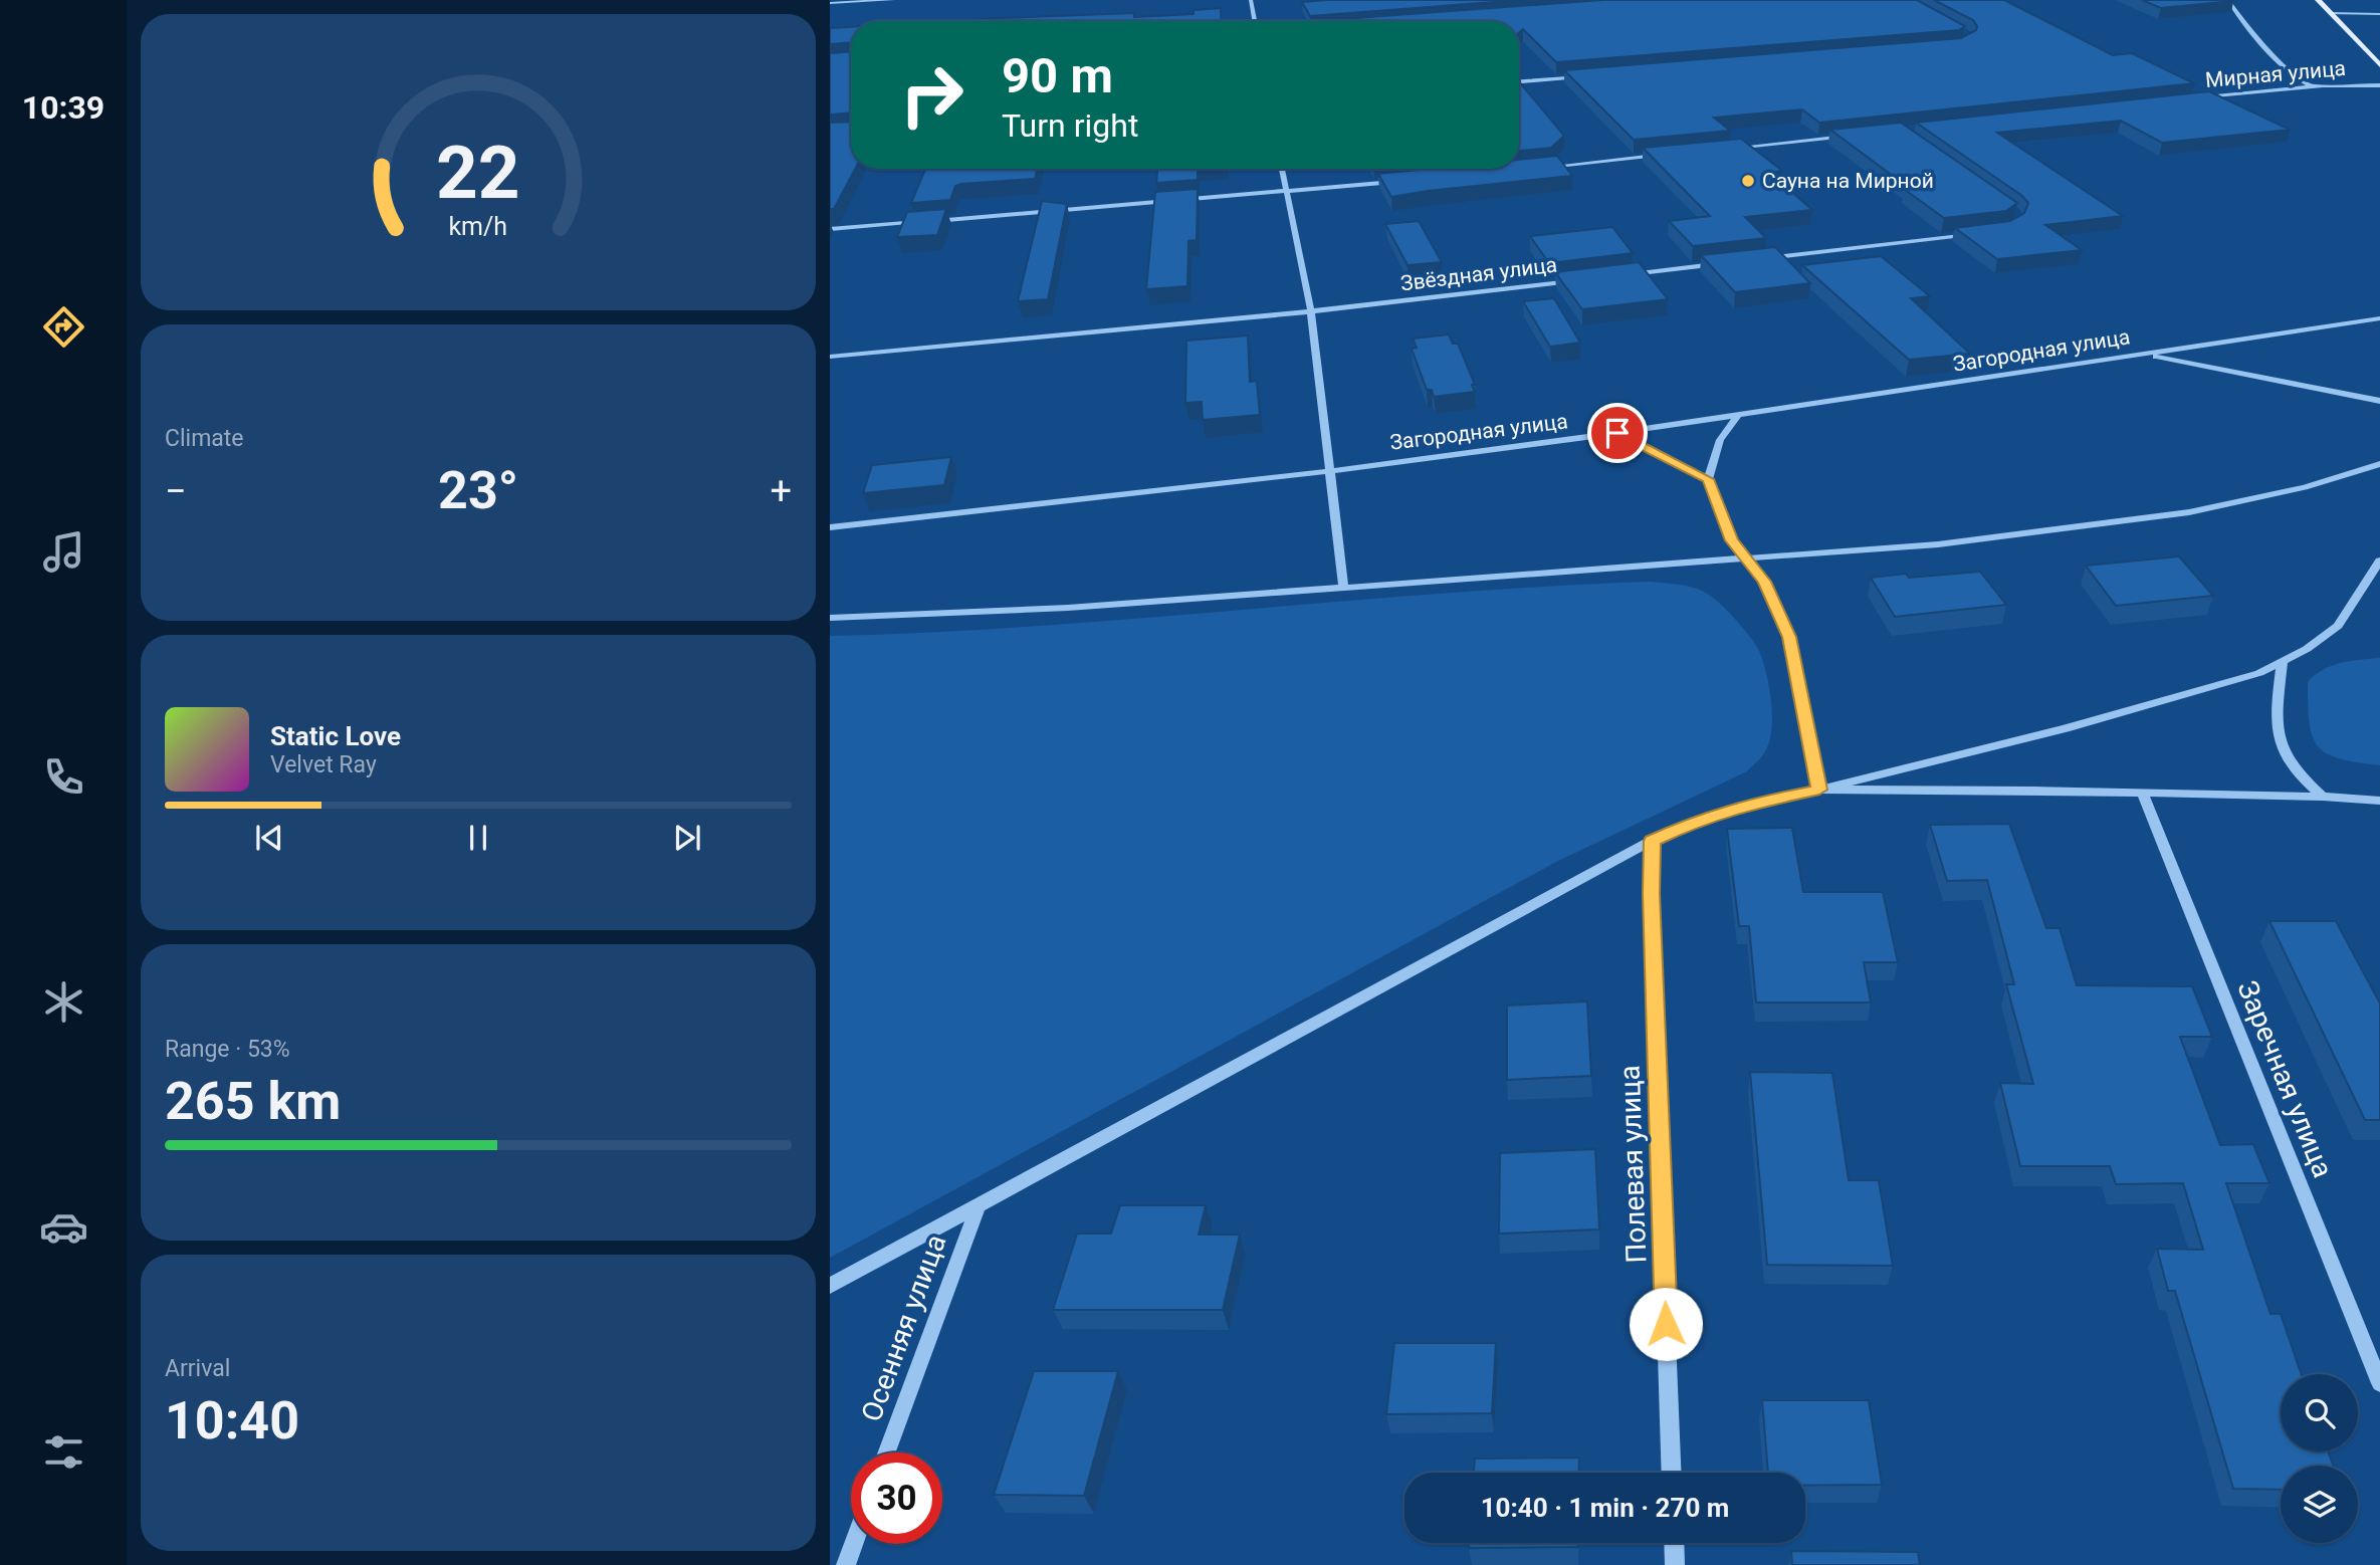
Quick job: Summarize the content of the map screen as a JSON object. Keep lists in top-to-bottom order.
{
  "streets": {
    "street": [
      "Мирная улица",
      "Звёздная улица",
      "Загородная улица",
      "Заречная улица",
      "Полевая улица",
      "Осенняя улица"
    ]
  },
  "places": ["Сауна на Мирной"],
  "page": {
    "tabs": "10:39",
    "turn": ["90 m", "Turn right"],
    "tile": [
      "Climate",
      ["Range · 53%", "265 km"],
      ["Arrival", "10:40"]
    ],
    "heat": ["−", "23°", "+"],
    "song": ["Static Love", "Velvet Ray"],
    "limit": "30",
    "trip": "10:40 · 1 min · 270 m",
    "gauge": ["22", "km/h"]
  }
}
